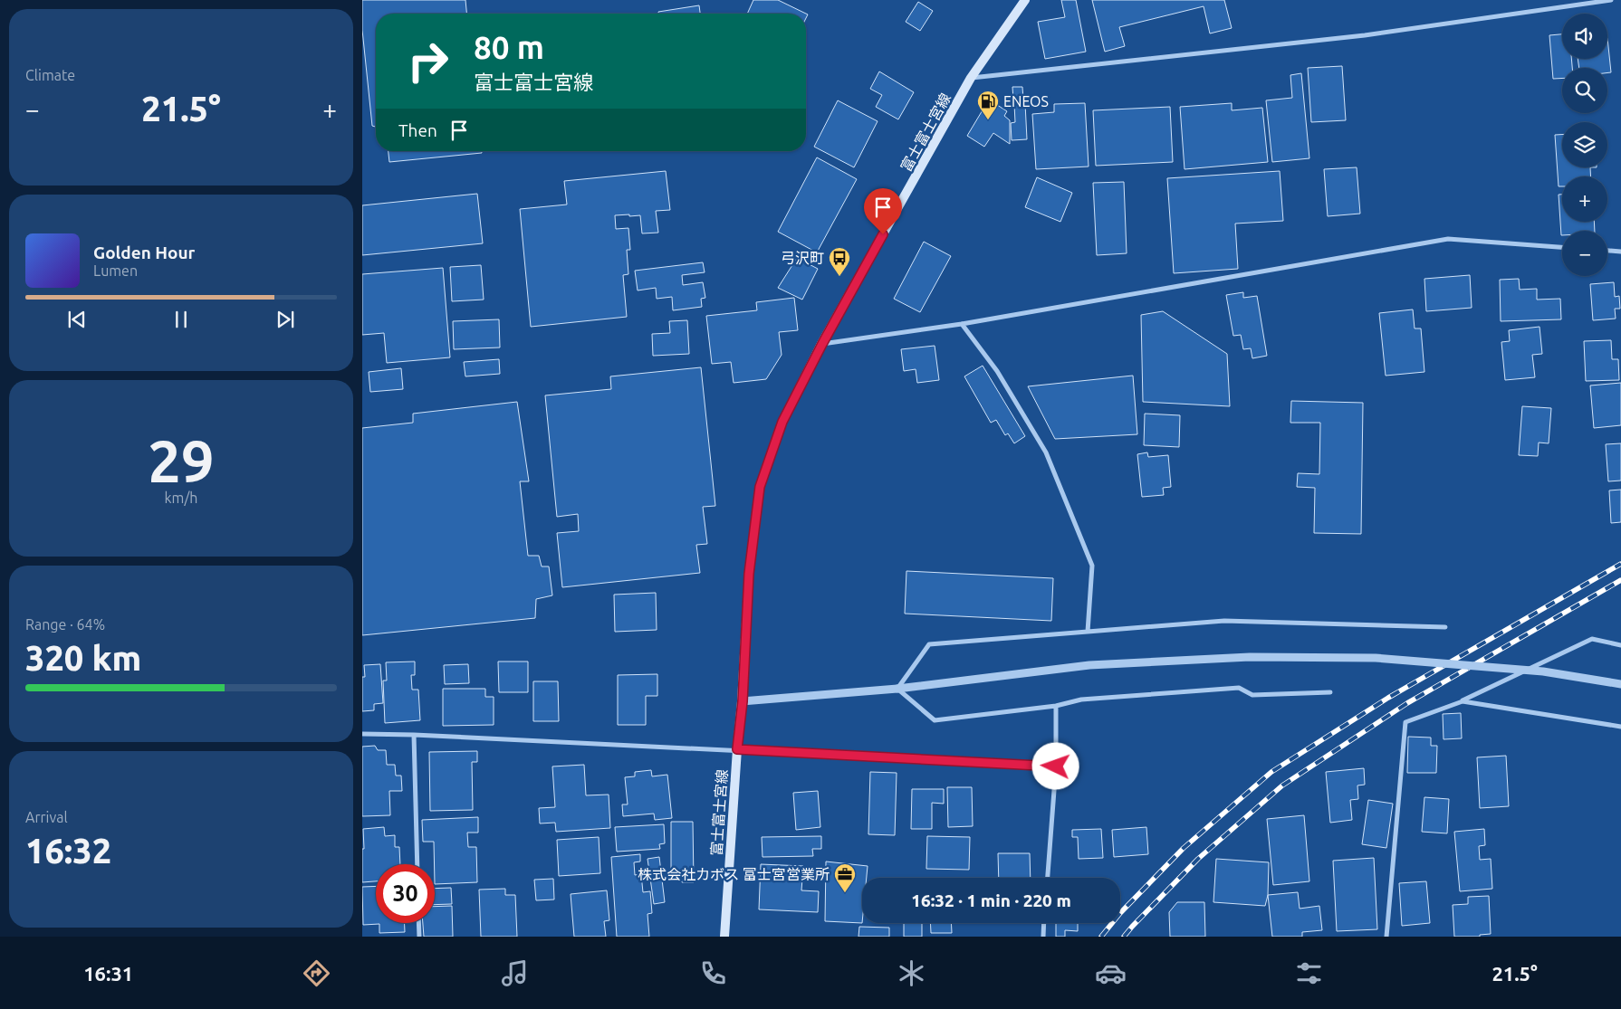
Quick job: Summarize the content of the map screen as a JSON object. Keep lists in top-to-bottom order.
{
  "streets": {
    "main road": ["富士富士宮線"]
  },
  "places": {
    "fuel station": ["ENEOS"],
    "bus stop": ["弓沢町"],
    "office": ["株式会社カボス 富士宮営業所"]
  },
  "page": {
    "tile": [
      "Climate",
      ["29", "km/h"],
      ["Range · 64%", "320 km"],
      ["Arrival", "16:32"]
    ],
    "map_buttons": ["+", "−"],
    "turn": ["80 m", "富士富士宮線"],
    "heat": ["−", "21.5°", "+"],
    "then": "Then",
    "song": ["Golden Hour", "Lumen"],
    "limit": "30",
    "trip": "16:32 · 1 min · 220 m",
    "tabs": ["16:31", "21.5°"]
  }
}
